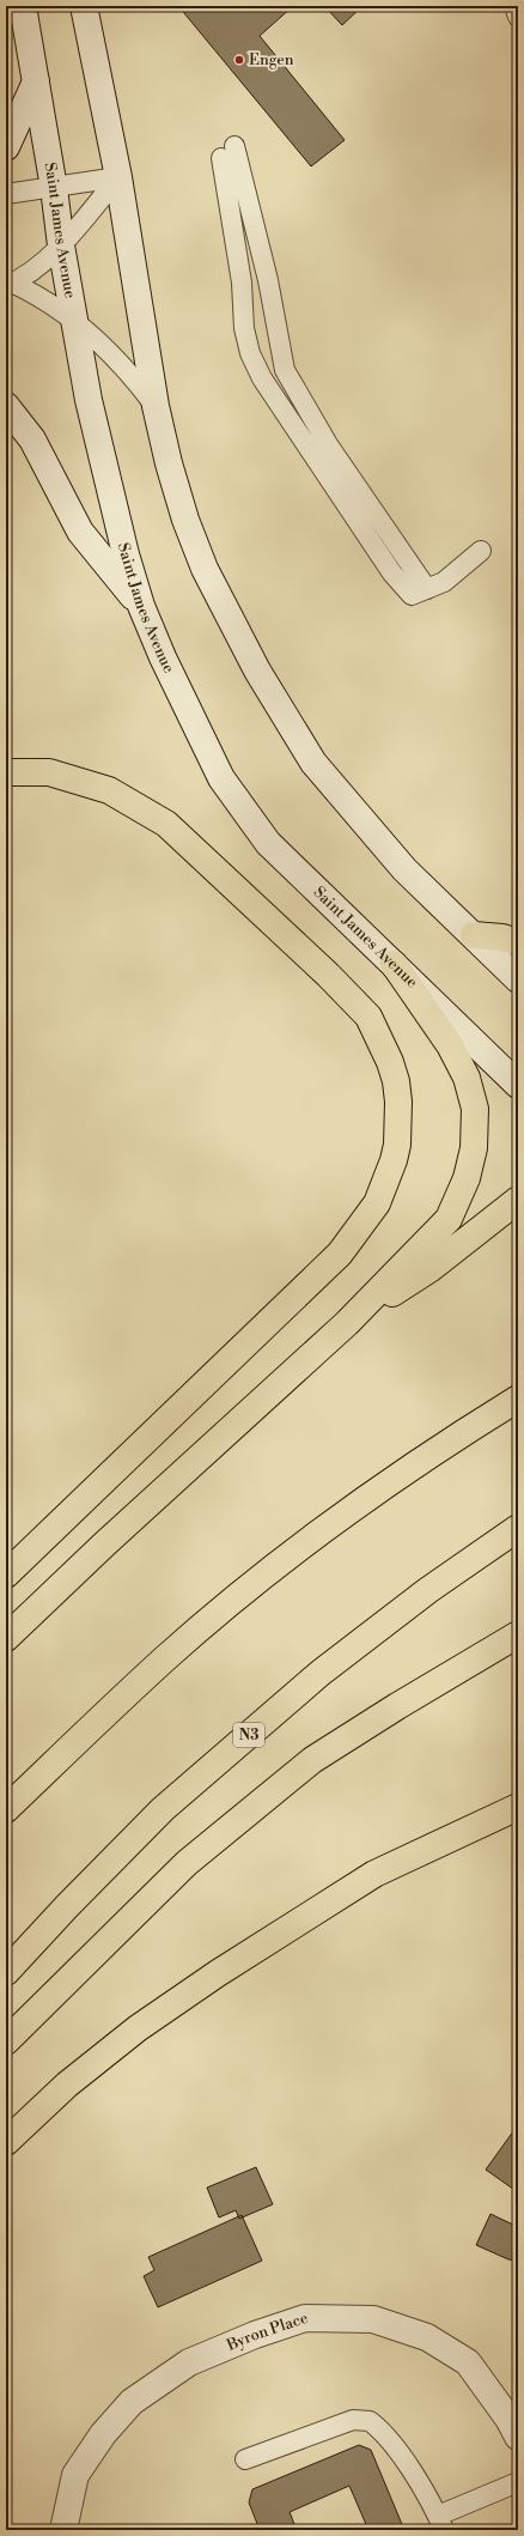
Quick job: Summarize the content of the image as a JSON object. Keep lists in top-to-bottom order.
{
  "streets": {
    "highway": ["N3"],
    "main road": ["Saint James Avenue", "Byron Place"]
  },
  "places": ["Engen"]
}
